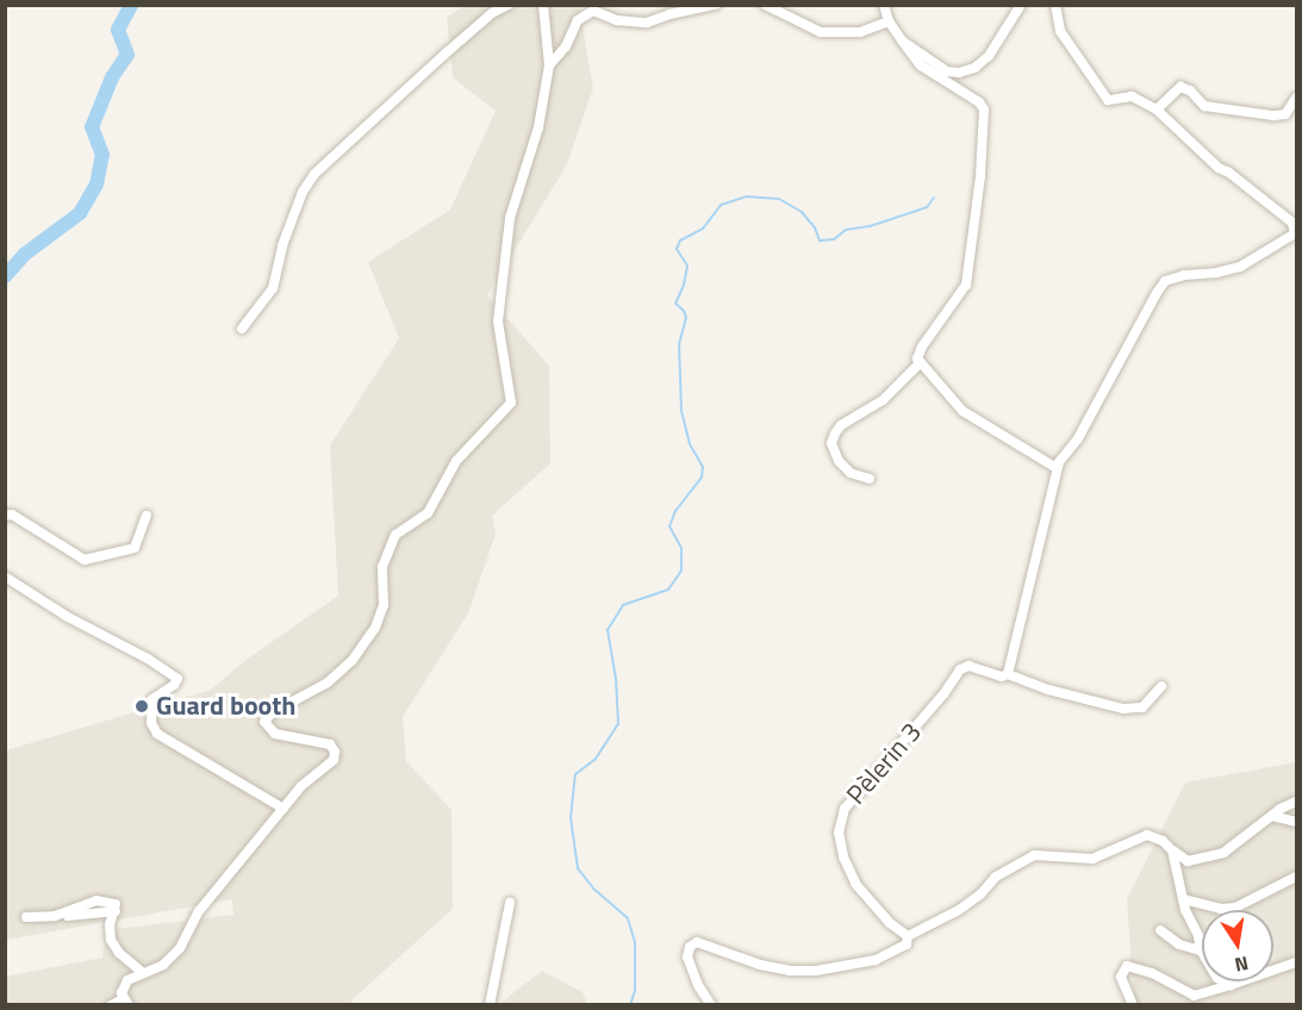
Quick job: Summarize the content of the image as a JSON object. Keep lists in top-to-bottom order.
{
  "streets": {
    "street": ["Pèlerin 3"]
  },
  "places": ["Guard booth"],
  "north": "bottom"
}
